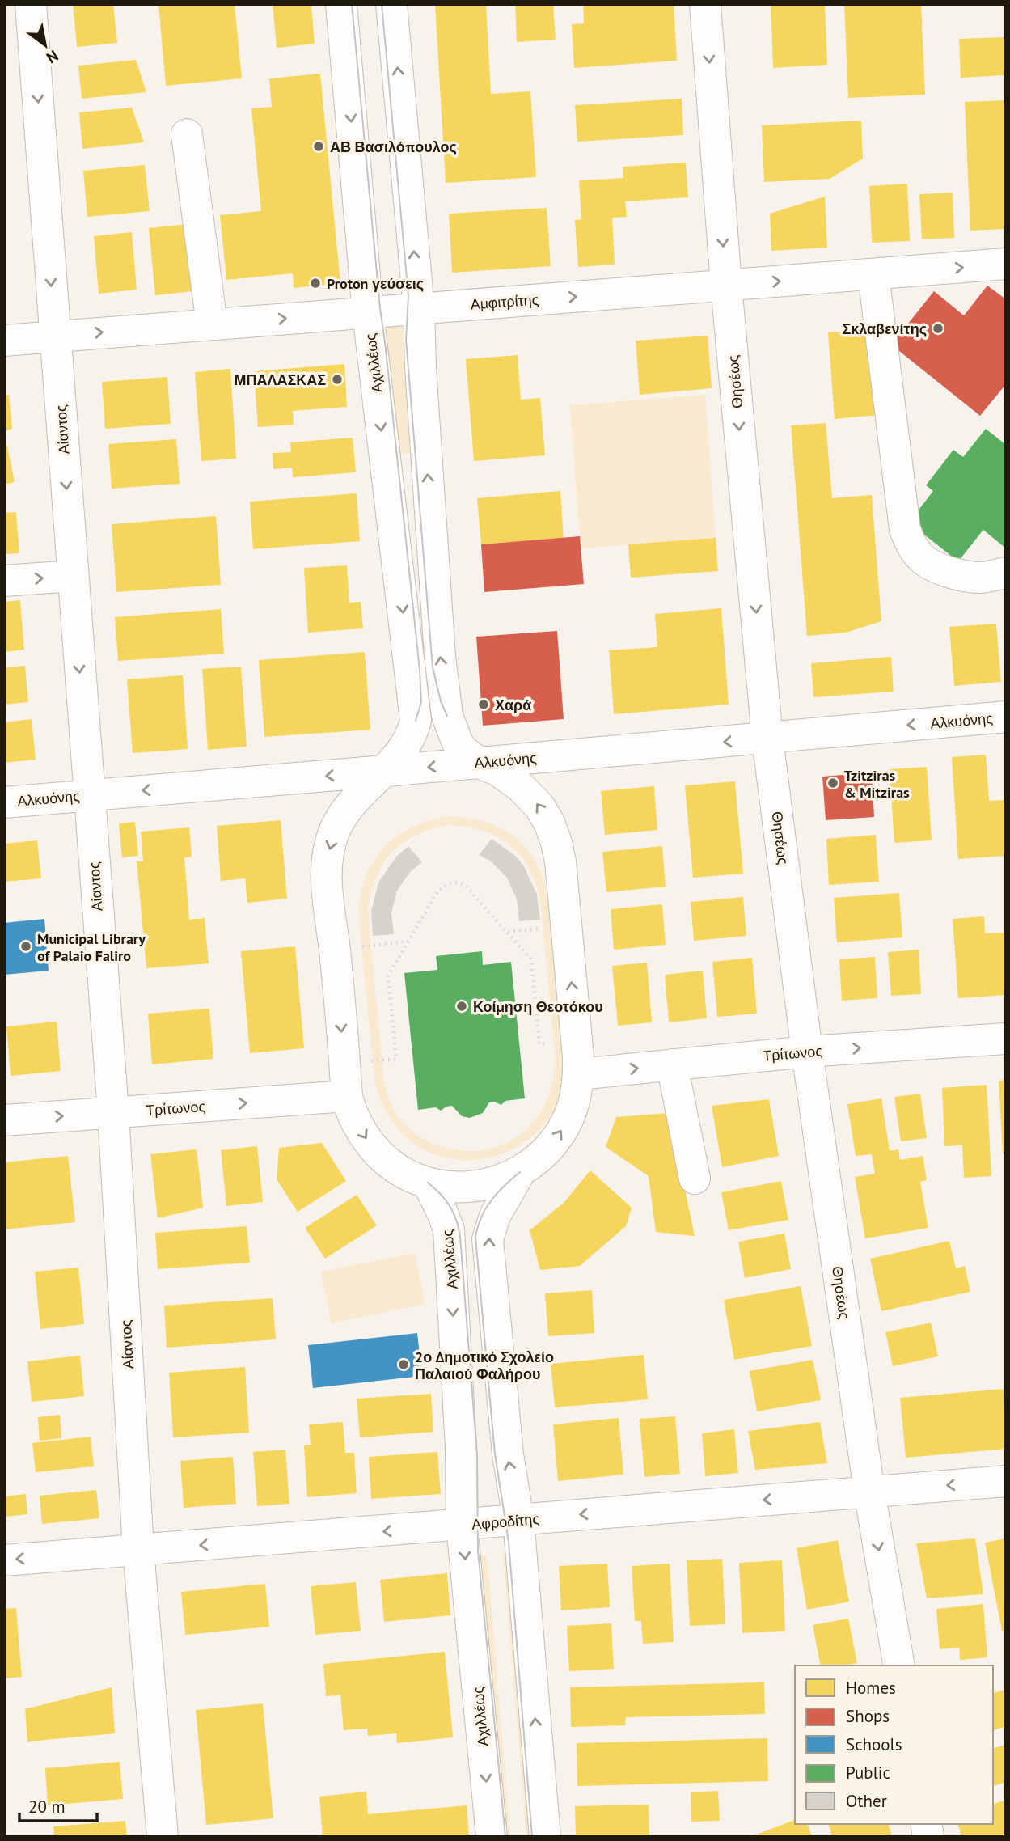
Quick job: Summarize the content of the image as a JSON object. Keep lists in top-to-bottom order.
{
  "streets": {
    "street": [
      "Αμφιτρίτης",
      "Αχιλλέως",
      "Θησέως",
      "Αίαντος",
      "Αλκυόνης",
      "Τρίτωνος",
      "Αφροδίτης"
    ]
  },
  "crossings": [
    ["Αμφιτρίτης", "Αχιλλέως"],
    ["Αμφιτρίτης", "Θησέως"],
    ["Αμφιτρίτης", "Αίαντος"],
    ["Αχιλλέως", "Αλκυόνης"],
    ["Αχιλλέως", "Αφροδίτης"],
    ["Θησέως", "Αλκυόνης"],
    ["Θησέως", "Τρίτωνος"],
    ["Θησέως", "Αφροδίτης"],
    ["Αίαντος", "Αλκυόνης"],
    ["Αίαντος", "Τρίτωνος"],
    ["Αίαντος", "Αφροδίτης"]
  ],
  "one_way": [
    "Αμφιτρίτης",
    "Θησέως",
    "Αίαντος",
    "Αλκυόνης",
    "Τρίτωνος",
    "Αφροδίτης"
  ],
  "places": [
    "ΑΒ Βασιλόπουλος",
    "Proton γεύσεις",
    "Σκλαβενίτης",
    "ΜΠΑΛΑΣΚΑΣ",
    "Χαρά",
    "Tzitziras & Mitziras",
    "Municipal Library of Palaio Faliro",
    "Κοίμηση Θεοτόκου",
    "2ο Δημοτικό Σχολείο Παλαιού Φαλήρου"
  ],
  "legend": [
    "Homes",
    "Shops",
    "Schools",
    "Public",
    "Other"
  ],
  "scale_bar": "20 m",
  "north": "bottom right"
}
